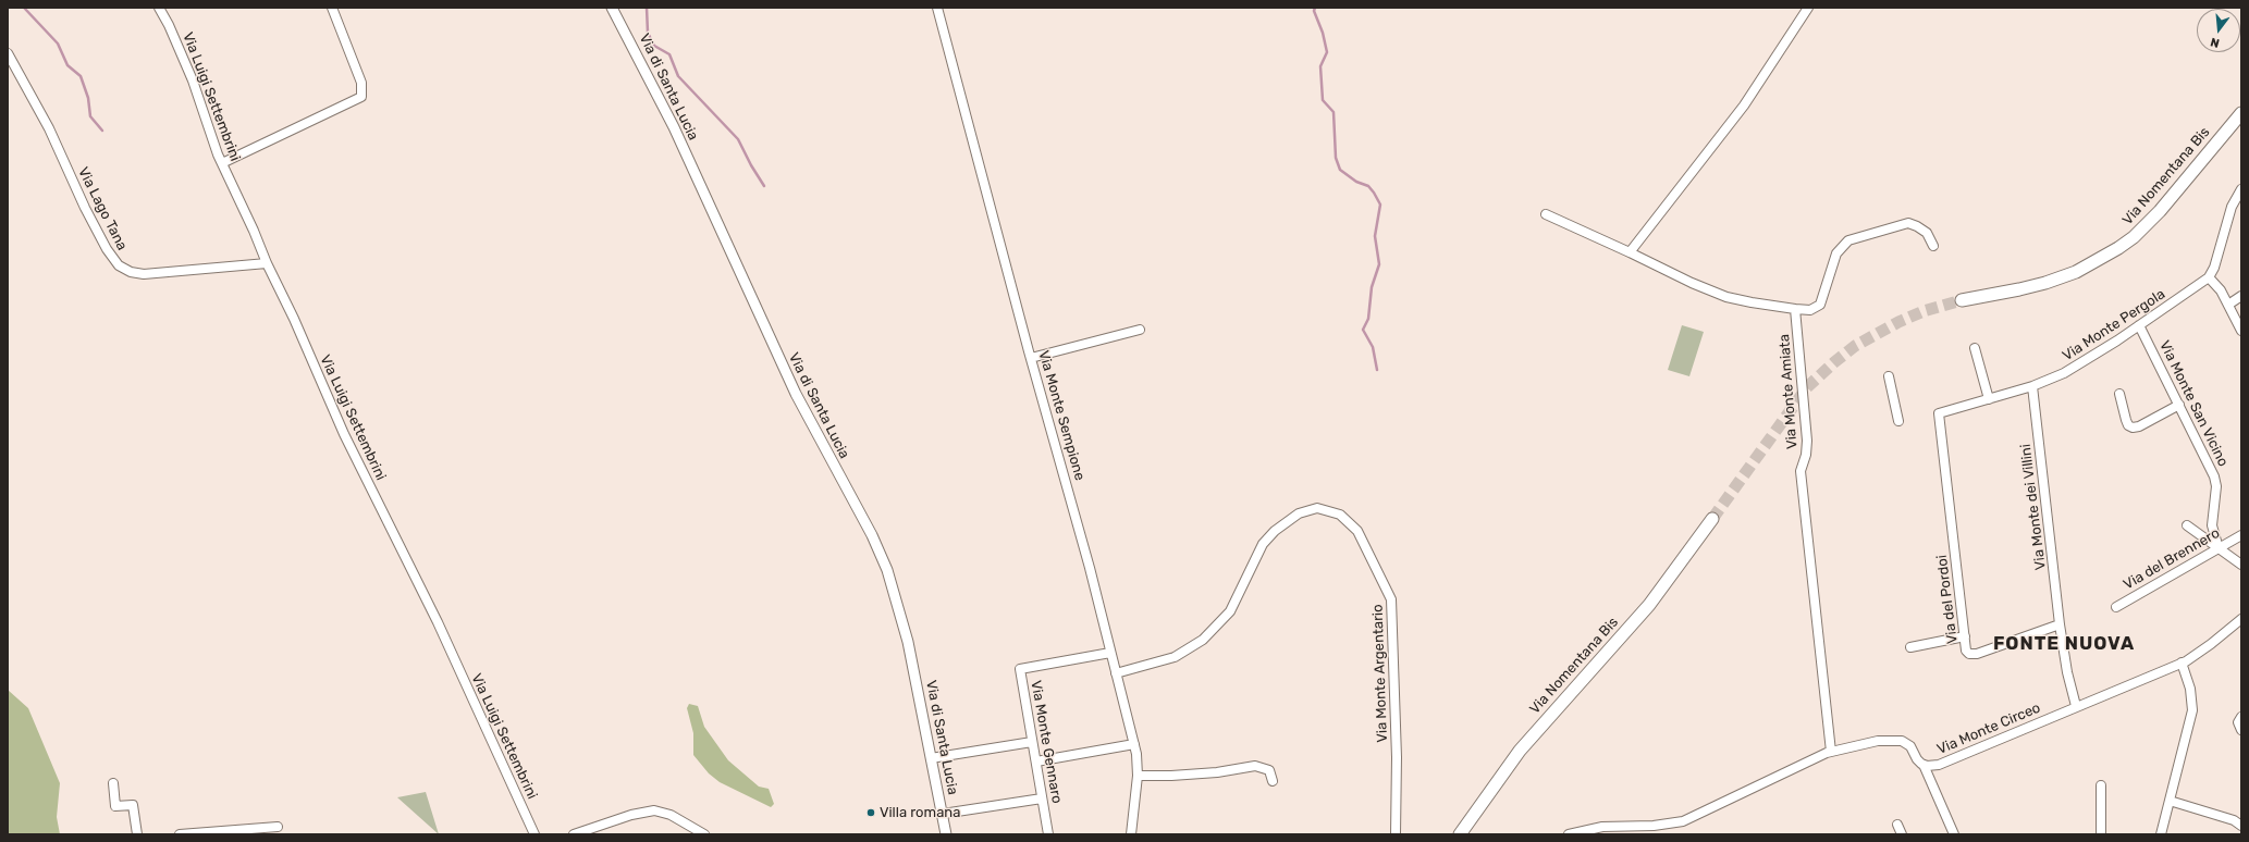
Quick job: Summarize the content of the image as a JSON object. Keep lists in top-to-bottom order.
{
  "streets": {
    "main road": ["Via Nomentana Bis"],
    "street": [
      "Via di Santa Lucia",
      "Via Luigi Settembrini",
      "Via Lago Tana",
      "Via Monte Pergola",
      "Via Monte Amiata",
      "Via Monte San Vicino",
      "Via Monte Sempione",
      "Via Monte dei Villini",
      "Via del Brennero",
      "Via del Pordoi",
      "Via Monte Argentario",
      "Via Monte Circeo",
      "Via Monte Gennaro"
    ]
  },
  "crossings": [
    ["Via Luigi Settembrini", "Via Lago Tana"],
    ["Via Monte Pergola", "Via Monte San Vicino"],
    ["Via Monte Pergola", "Via Monte dei Villini"],
    ["Via Monte Pergola", "Via del Pordoi"],
    ["Via Monte Amiata", "Via Monte Circeo"],
    ["Via Monte San Vicino", "Via del Brennero"],
    ["Via Monte Sempione", "Via Monte Argentario"],
    ["Via Monte Sempione", "Via Monte Gennaro"],
    ["Via Monte dei Villini", "Via del Pordoi"]
  ],
  "districts": ["FONTE NUOVA"],
  "places": ["Villa romana"],
  "north": "bottom"
}
